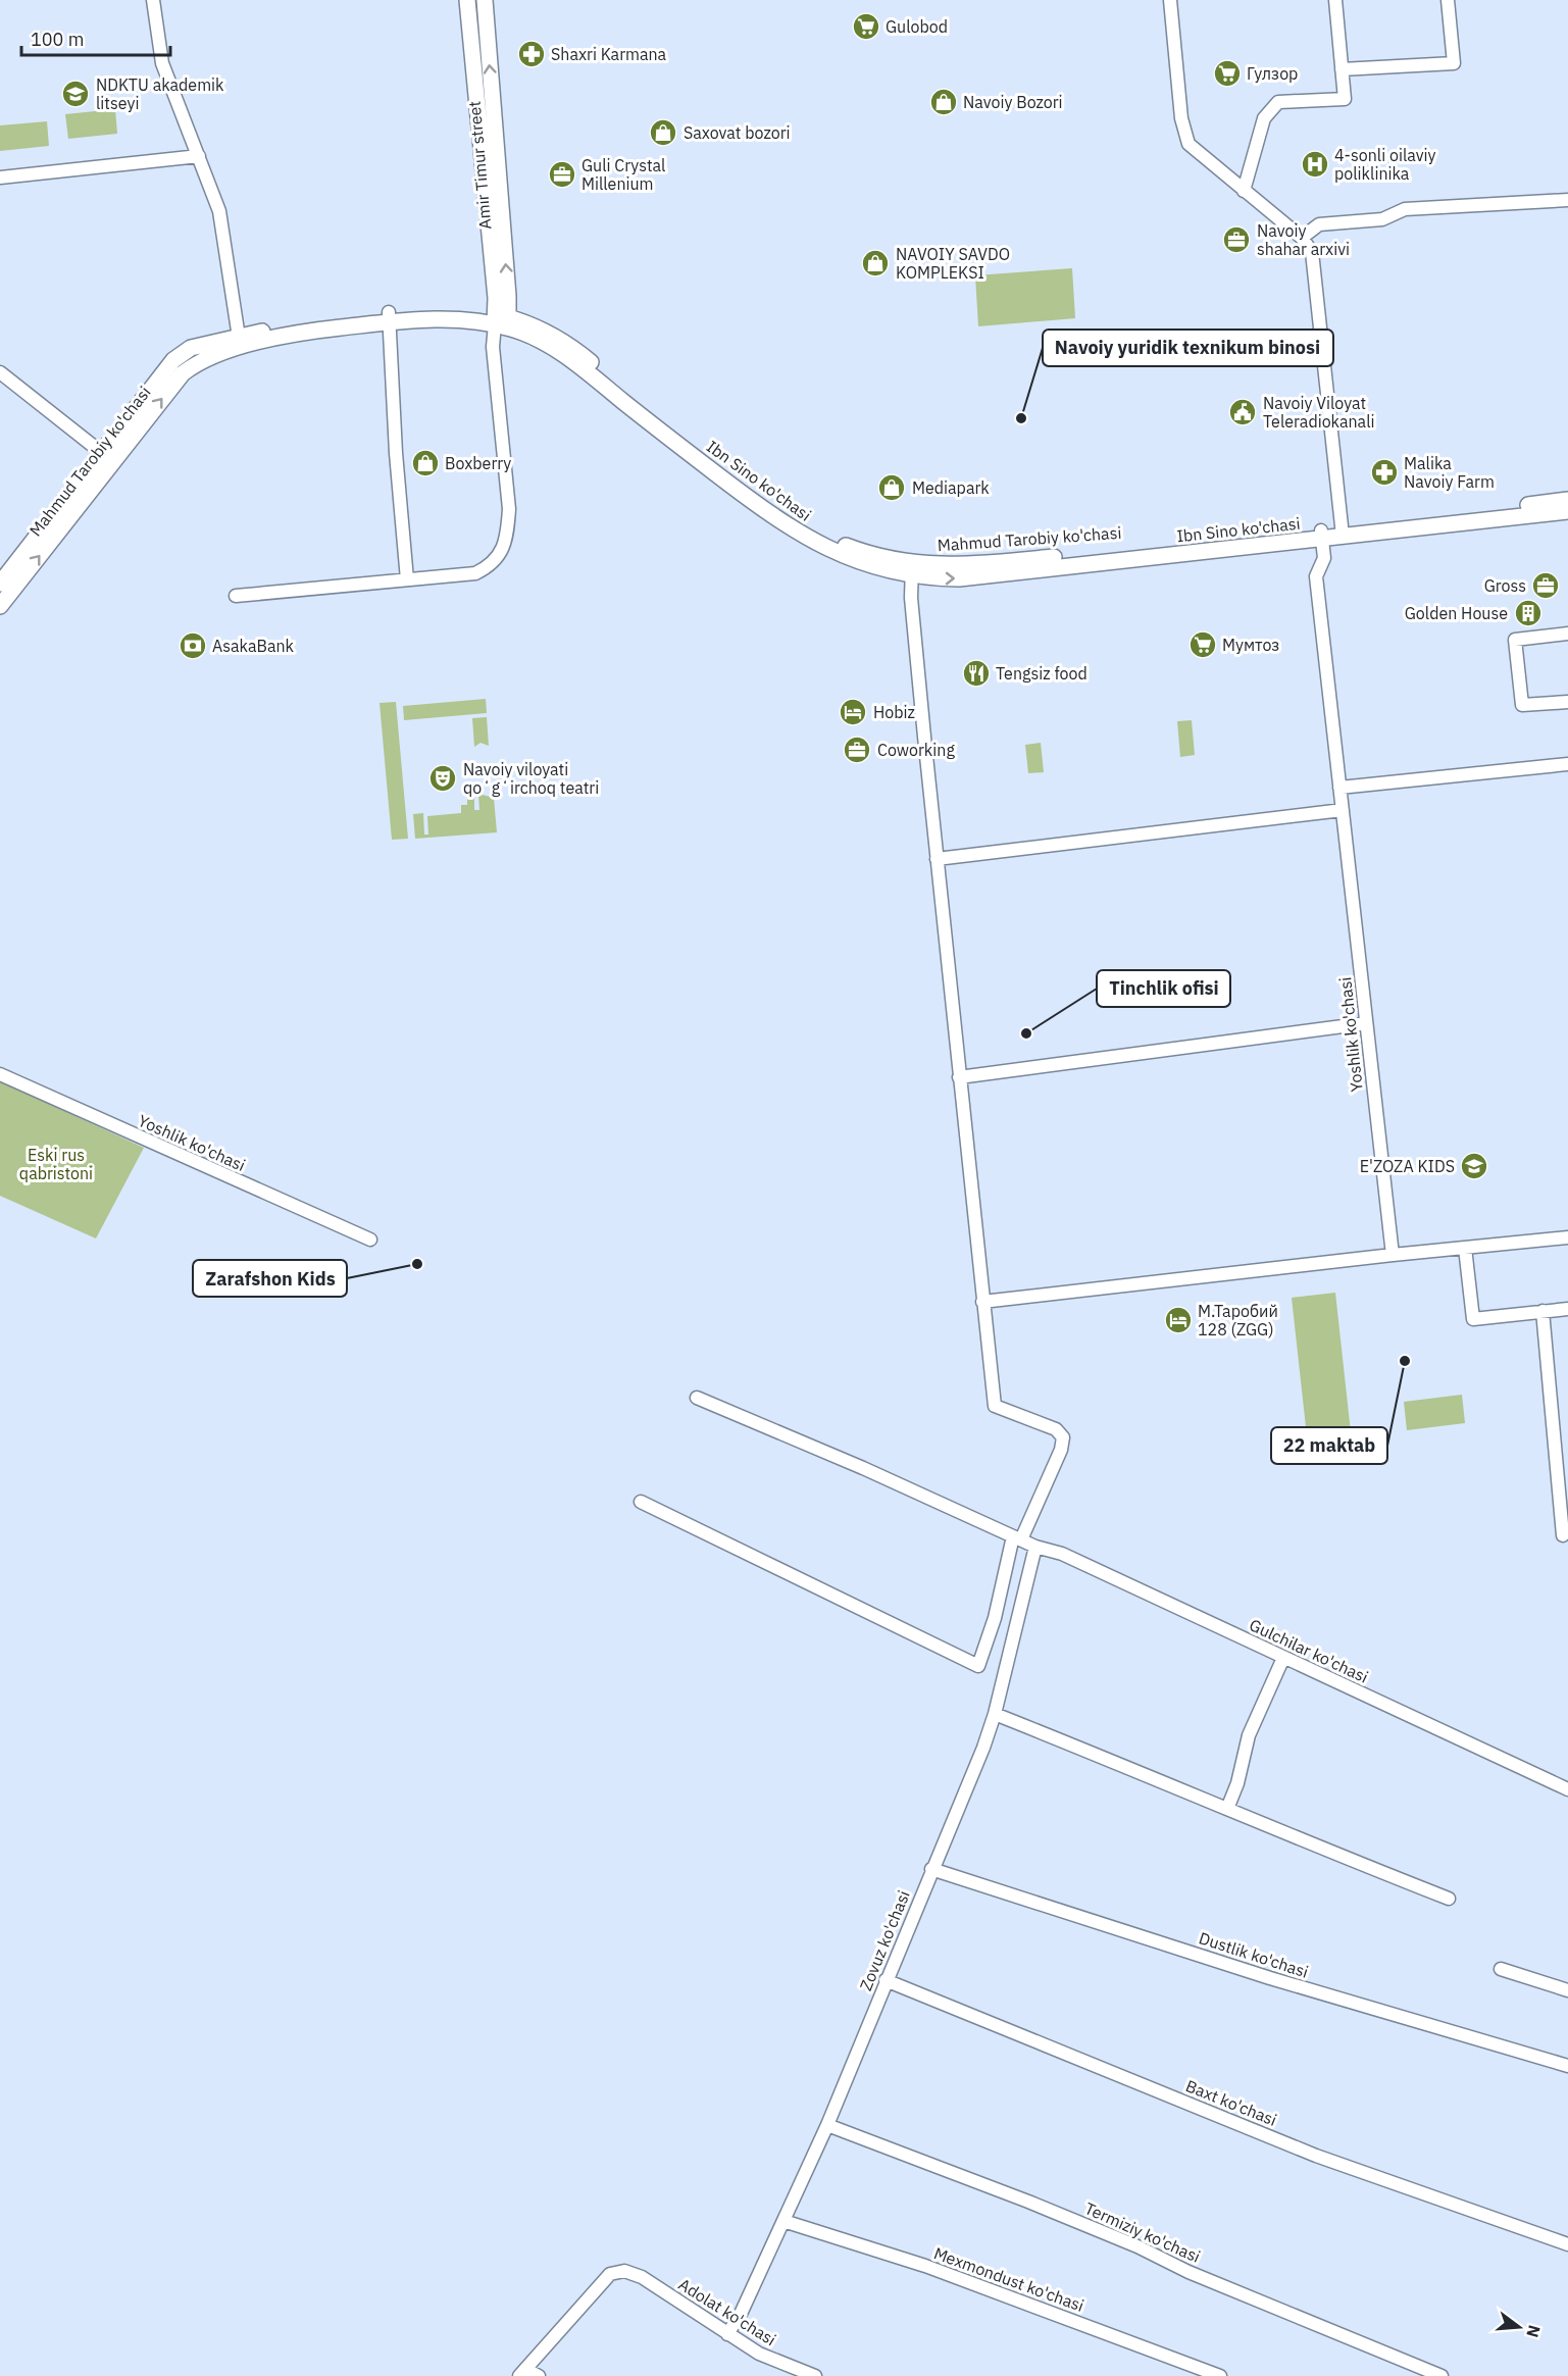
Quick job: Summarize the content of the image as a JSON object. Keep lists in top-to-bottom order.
{
  "streets": {
    "main road": ["Amir Timur street", "Mahmud Tarobiy ko'chasi"],
    "street": [
      "Yoshlik ko'chasi",
      "Gulchilar ko'chasi",
      "Zovuz ko'chasi",
      "Dustlik ko'chasi",
      "Baxt ko'chasi",
      "Termiziy ko'chasi",
      "Mexmondust ko'chasi",
      "Adolat ko'chasi"
    ]
  },
  "crossings": [
    ["Amir Timur street", "Mahmud Tarobiy ko'chasi"],
    ["Mahmud Tarobiy ko'chasi", "Yoshlik ko'chasi"],
    ["Gulchilar ko'chasi", "Zovuz ko'chasi"],
    ["Zovuz ko'chasi", "Dustlik ko'chasi"],
    ["Zovuz ko'chasi", "Baxt ko'chasi"],
    ["Zovuz ko'chasi", "Termiziy ko'chasi"],
    ["Zovuz ko'chasi", "Mexmondust ko'chasi"],
    ["Zovuz ko'chasi", "Adolat ko'chasi"]
  ],
  "parks": ["Eski rus qabristoni"],
  "places": {
    "supermarket": ["Gulobod", "Гулзор", "Мумтоз"],
    "pharmacy": ["Shaxri Karmana", "Malika Navoiy Farm"],
    "school or university": ["NDKTU akademik litseyi", "E'ZOZA KIDS"],
    "shop": [
      "Navoiy Bozori",
      "Saxovat bozori",
      "NAVOIY SAVDO KOMPLEKSI",
      "Boxberry",
      "Mediapark"
    ],
    "hospital": ["4-sonli oilaviy poliklinika"],
    "office": [
      "Guli Crystal Millenium",
      "Navoiy shahar arxivi",
      "Gross",
      "Coworking"
    ],
    "public building": ["Navoiy Viloyat Teleradiokanali"],
    "other": [
      "Navoiy yuridik texnikum binosi",
      "Tinchlik ofisi",
      "Zarafshon Kids",
      "22 maktab"
    ],
    "building": ["Golden House"],
    "bank": ["AsakaBank"],
    "restaurant": ["Tengsiz food"],
    "hotel": ["Hobiz", "М.Таробий 128 (ZGG)"],
    "theatre": ["Navoiy viloyati qoʻgʻirchoq teatri"]
  },
  "scale_bar": "100 m",
  "north": "right"
}
